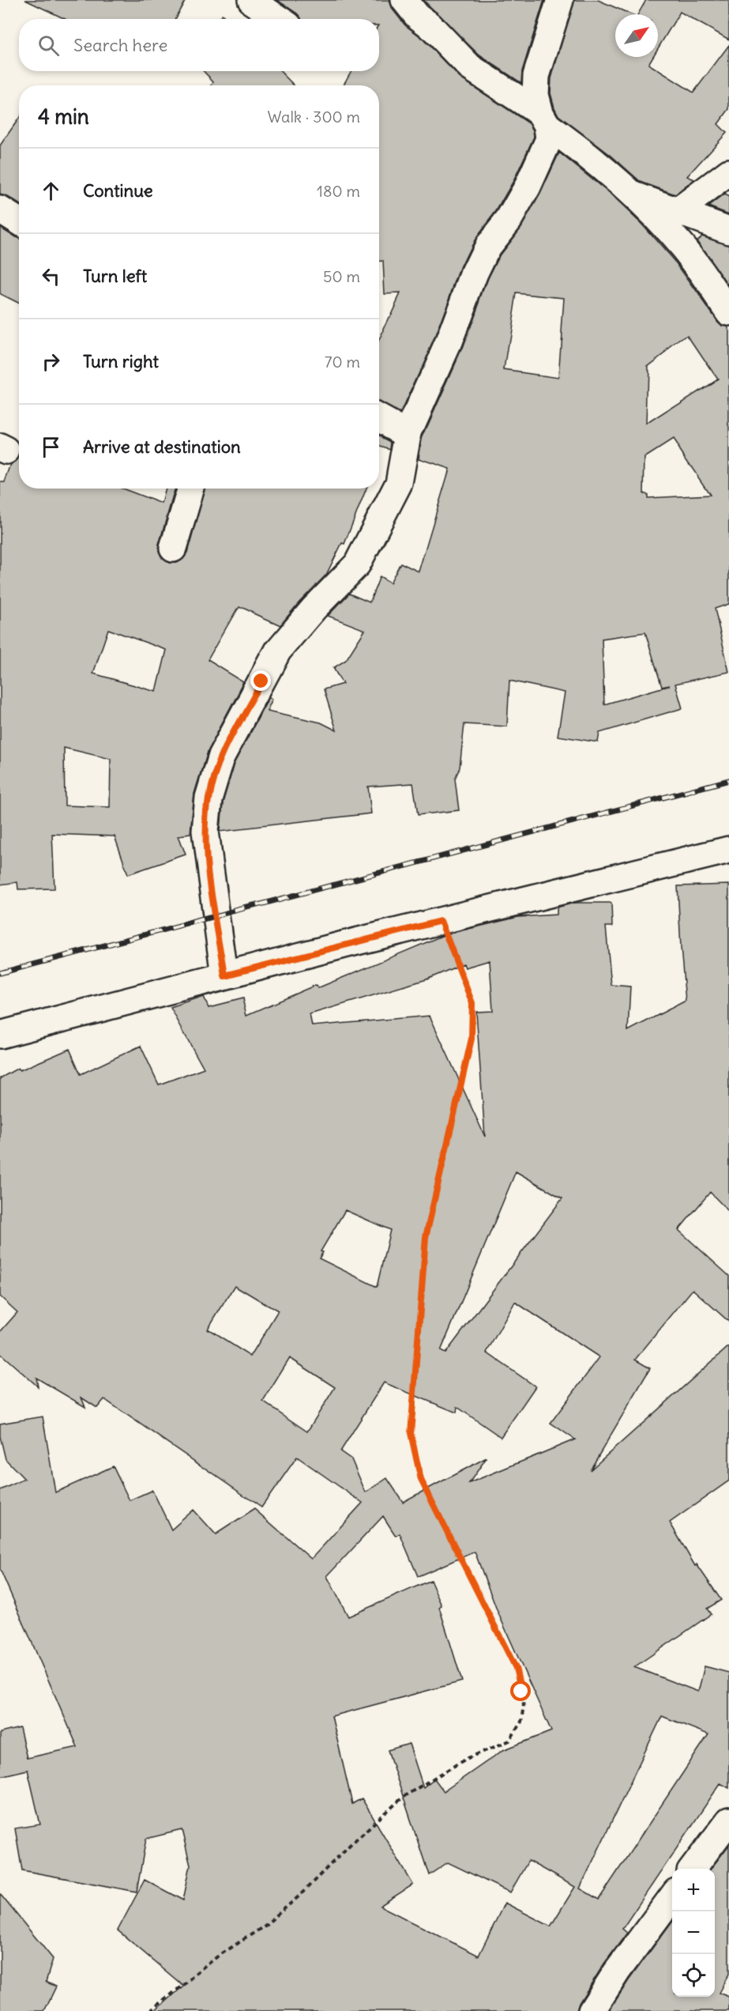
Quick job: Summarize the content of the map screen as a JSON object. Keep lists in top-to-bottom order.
{
  "north": "top right",
  "page": {
    "search": "Search here",
    "heading": ["4 min", "Walk · 300 m"],
    "list": [
      ["Continue", "180 m"],
      ["Turn left", "50 m"],
      ["Turn right", "70 m"],
      "Arrive at destination"
    ],
    "map_buttons": ["+", "−"]
  }
}
